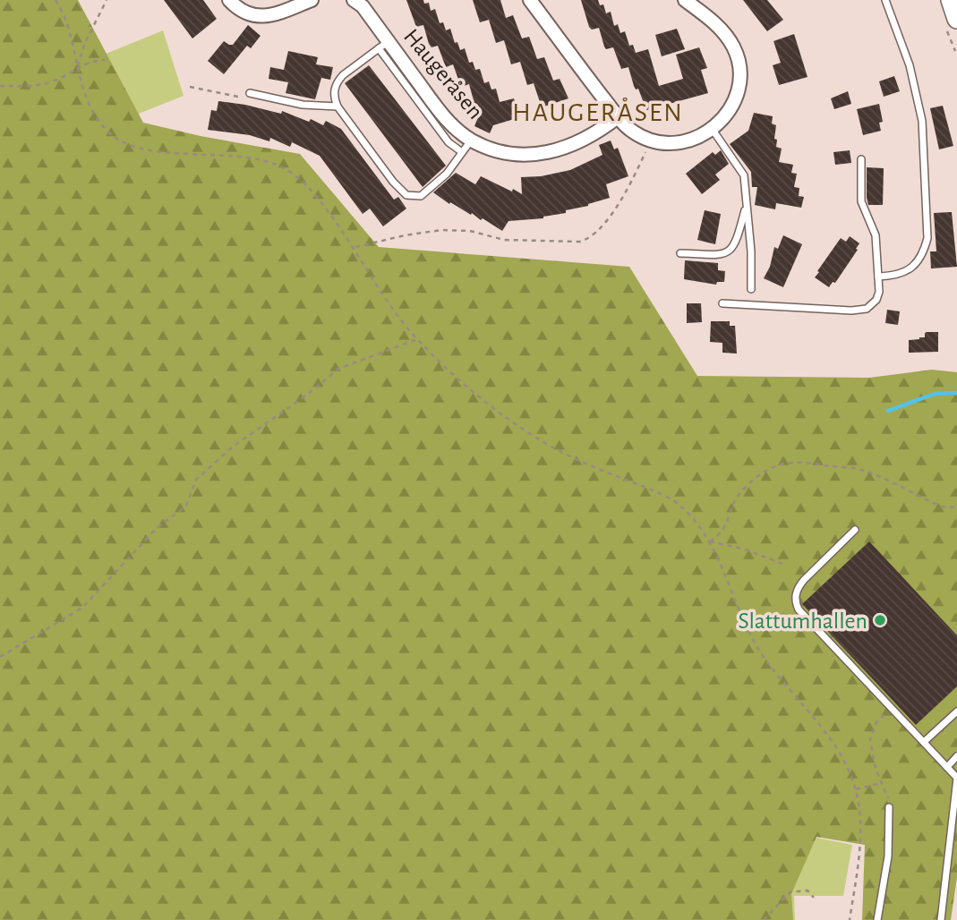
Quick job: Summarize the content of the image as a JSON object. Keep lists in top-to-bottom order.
{
  "streets": {
    "street": ["Haugeråsen"]
  },
  "districts": ["HAUGERÅSEN"],
  "places": ["Slattumhallen"]
}
